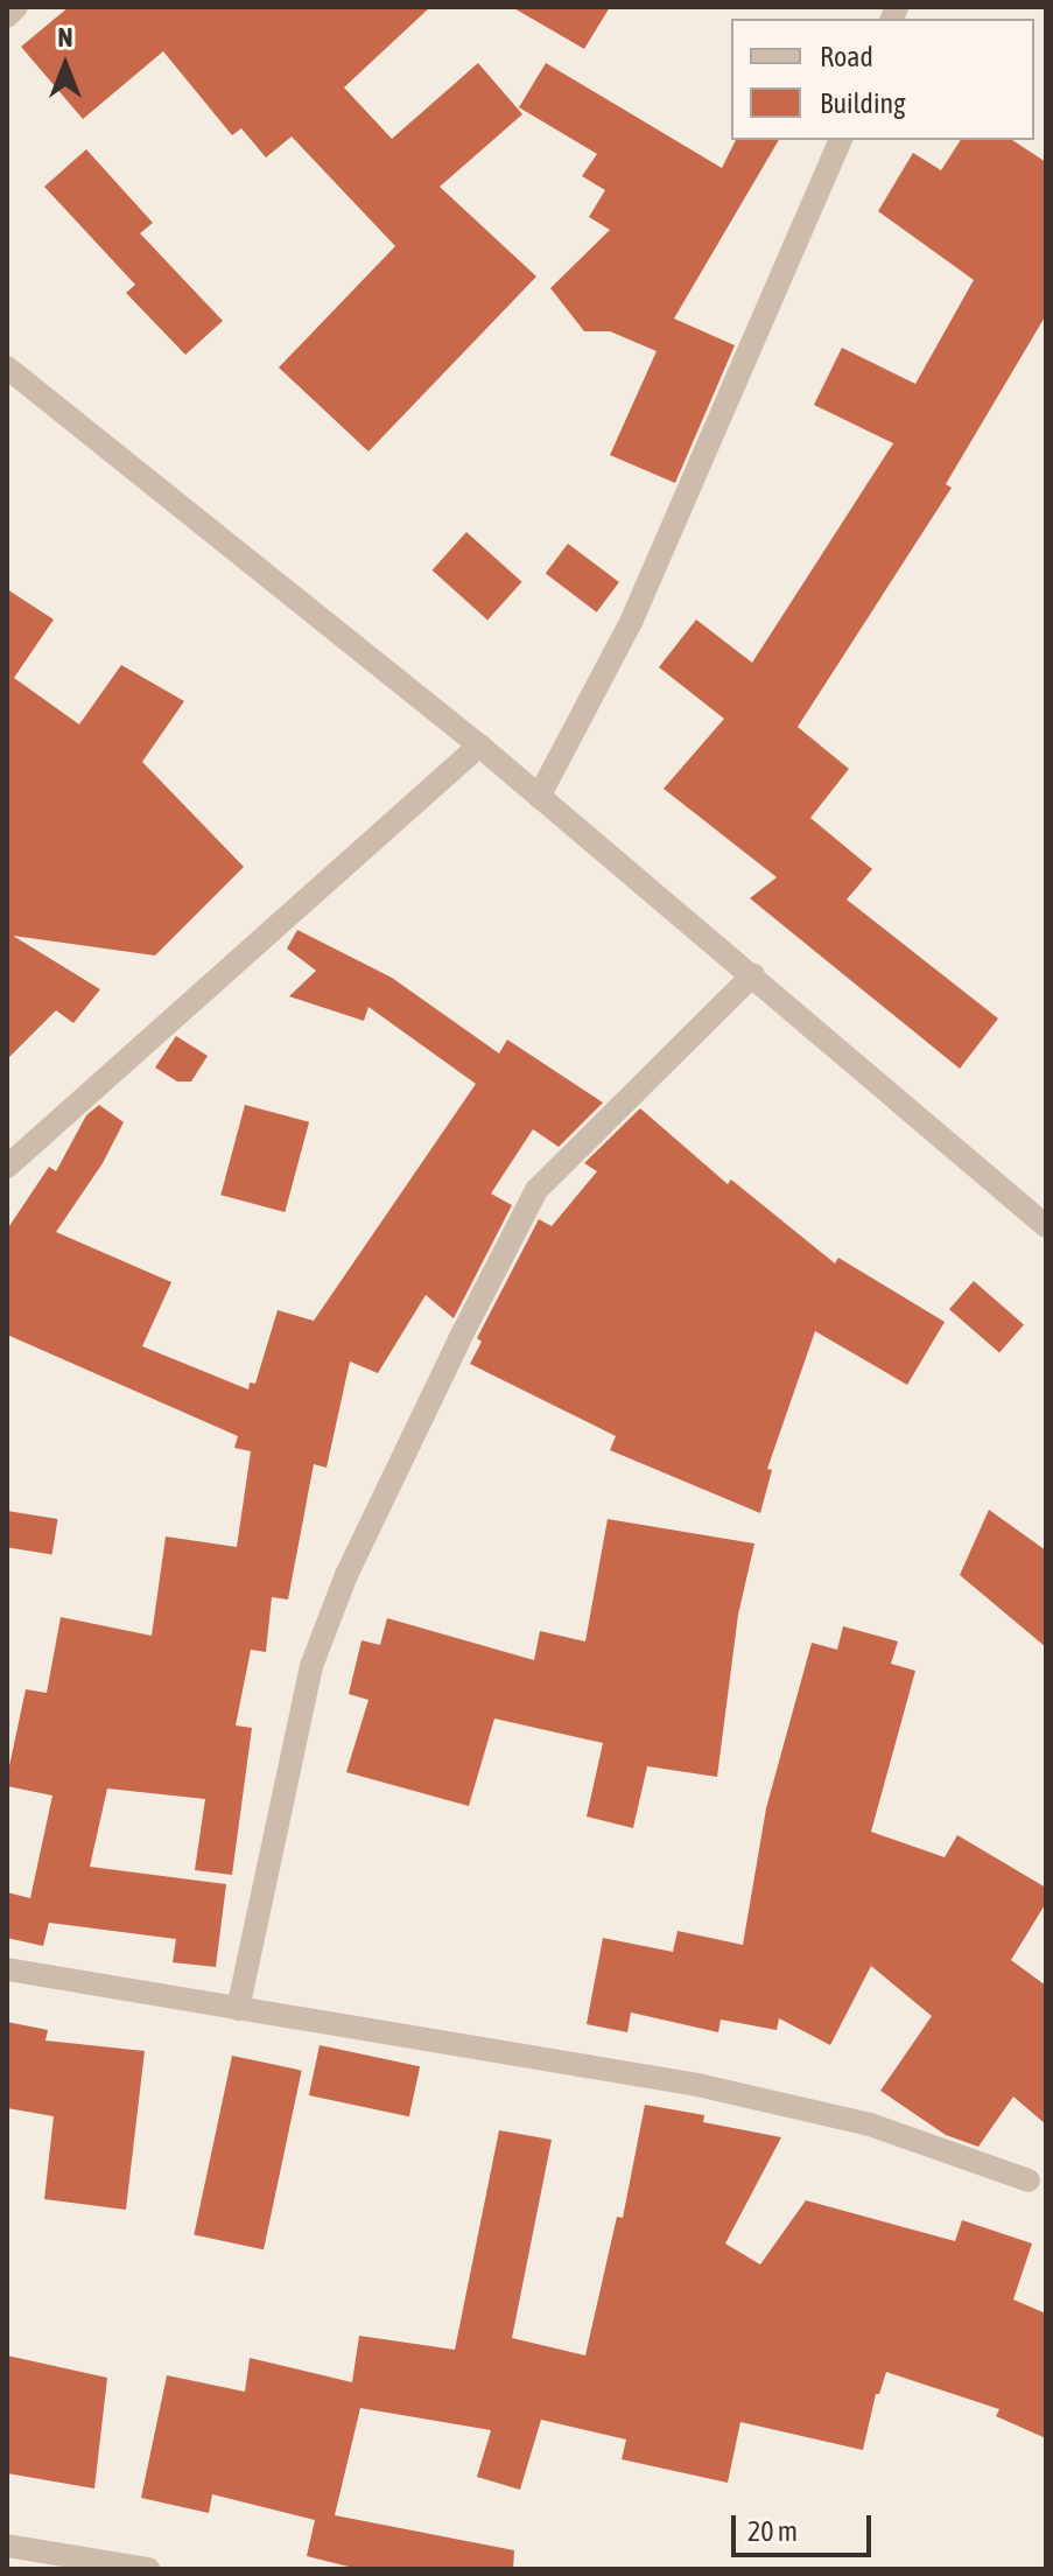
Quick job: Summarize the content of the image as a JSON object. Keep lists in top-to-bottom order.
{
  "legend": ["Road", "Building"],
  "scale_bar": "20 m",
  "north": "top"
}
